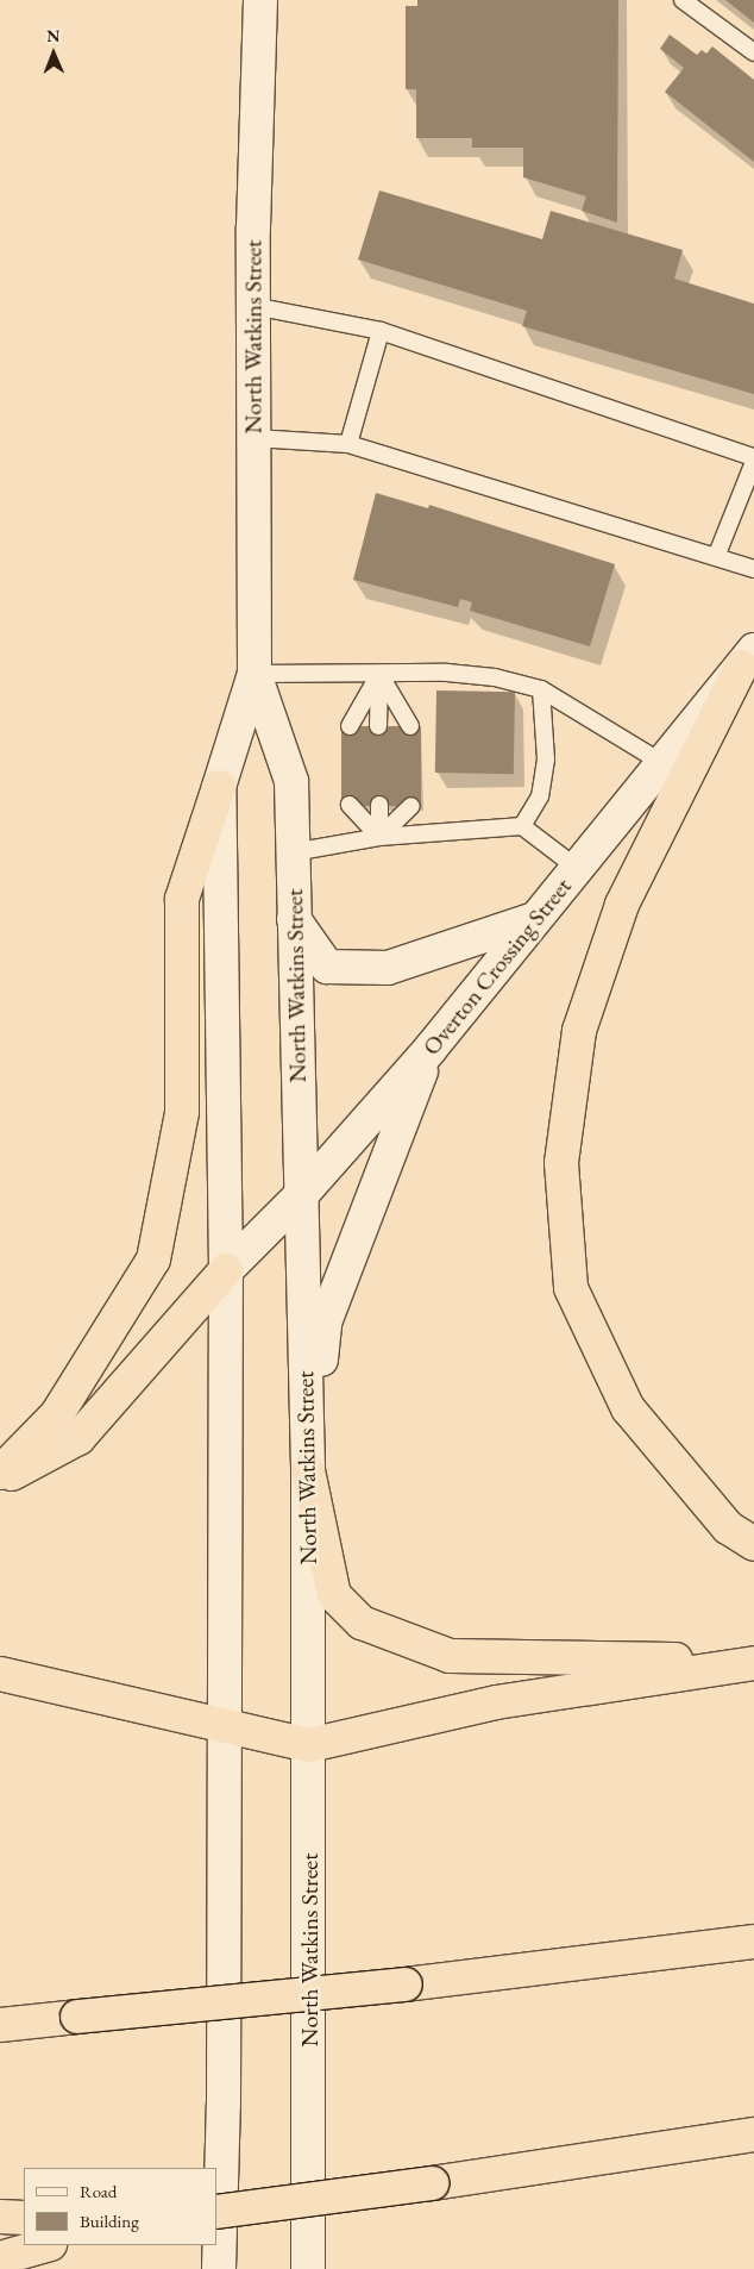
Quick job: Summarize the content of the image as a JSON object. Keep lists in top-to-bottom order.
{
  "streets": {
    "main road": ["North Watkins Street", "Overton Crossing Street"]
  },
  "crossings": [
    ["North Watkins Street", "Overton Crossing Street"]
  ],
  "legend": ["Road", "Building"],
  "north": "top"
}
